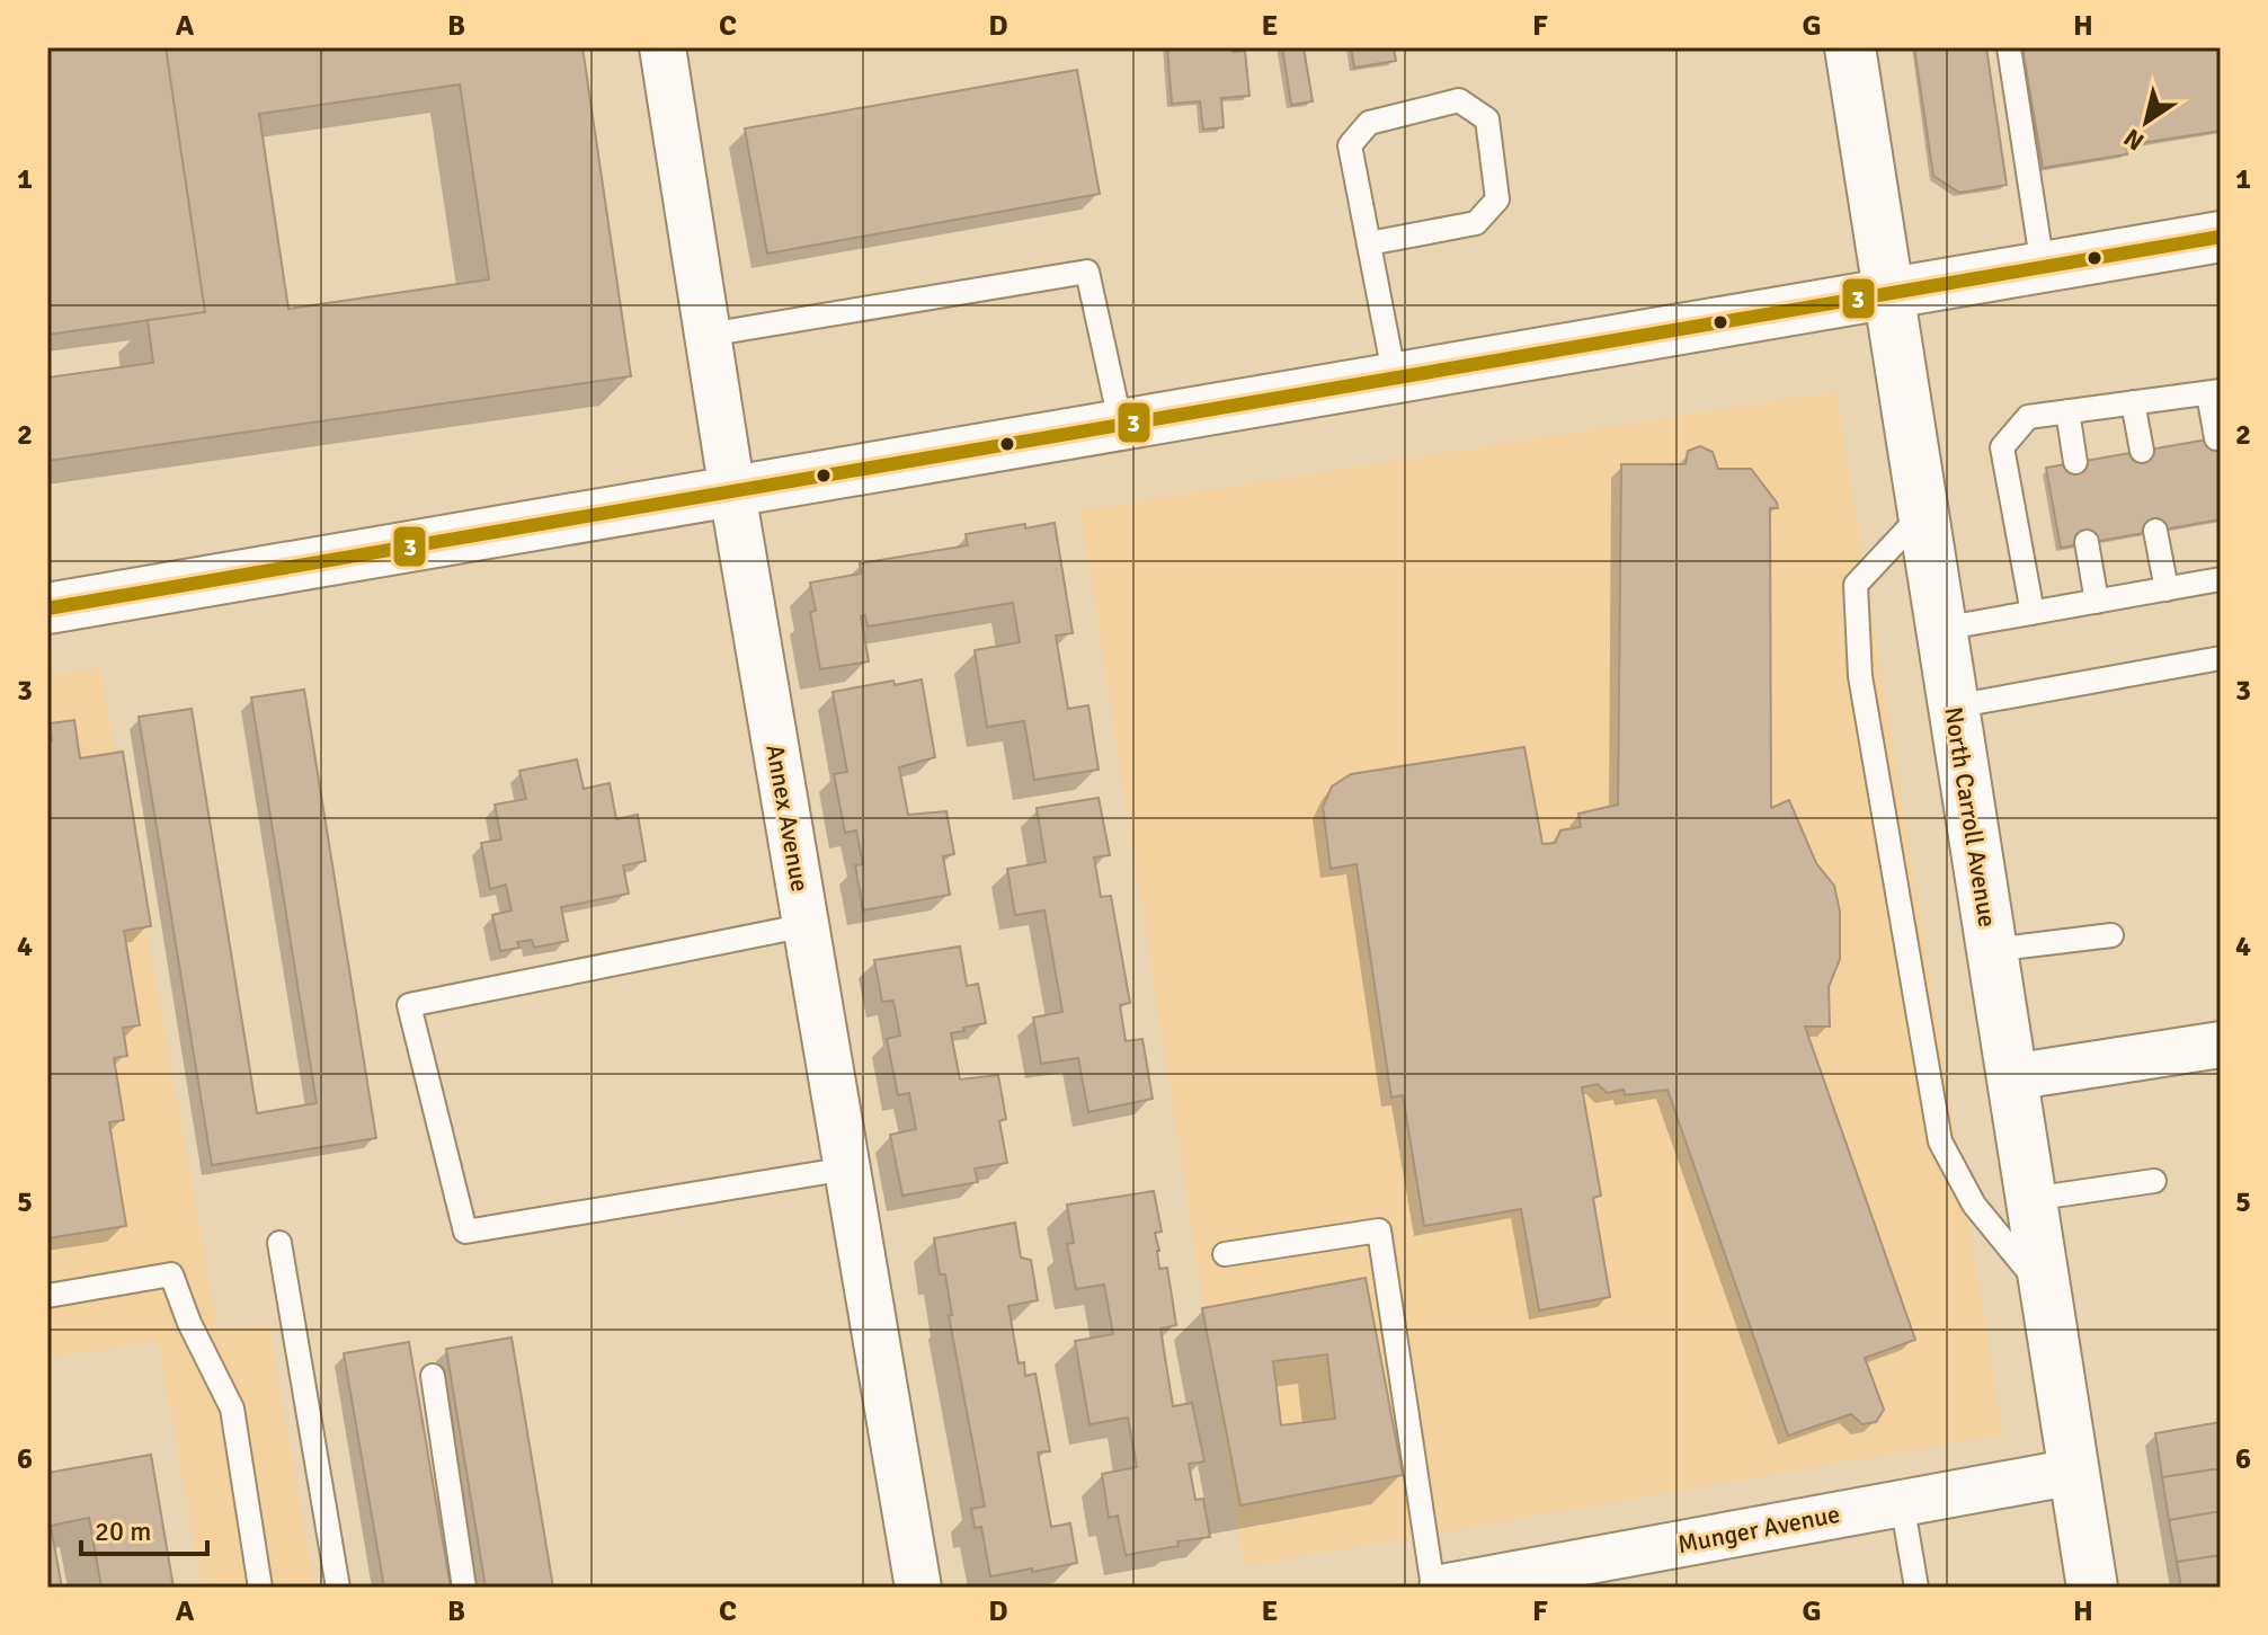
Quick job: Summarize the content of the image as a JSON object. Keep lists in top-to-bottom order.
{
  "streets": {
    "main road": ["North Carroll Avenue"],
    "street": ["Annex Avenue", "Munger Avenue"]
  },
  "crossings": [
    ["North Carroll Avenue", "Munger Avenue"]
  ],
  "lines": ["transit line 3"],
  "scale_bar": "20 m",
  "north": "bottom left",
  "grid": {
    "columns": [
      "A",
      "B",
      "C",
      "D",
      "E",
      "F",
      "G",
      "H"
    ],
    "rows": [
      "1",
      "2",
      "3",
      "4",
      "5",
      "6"
    ]
  }
}
